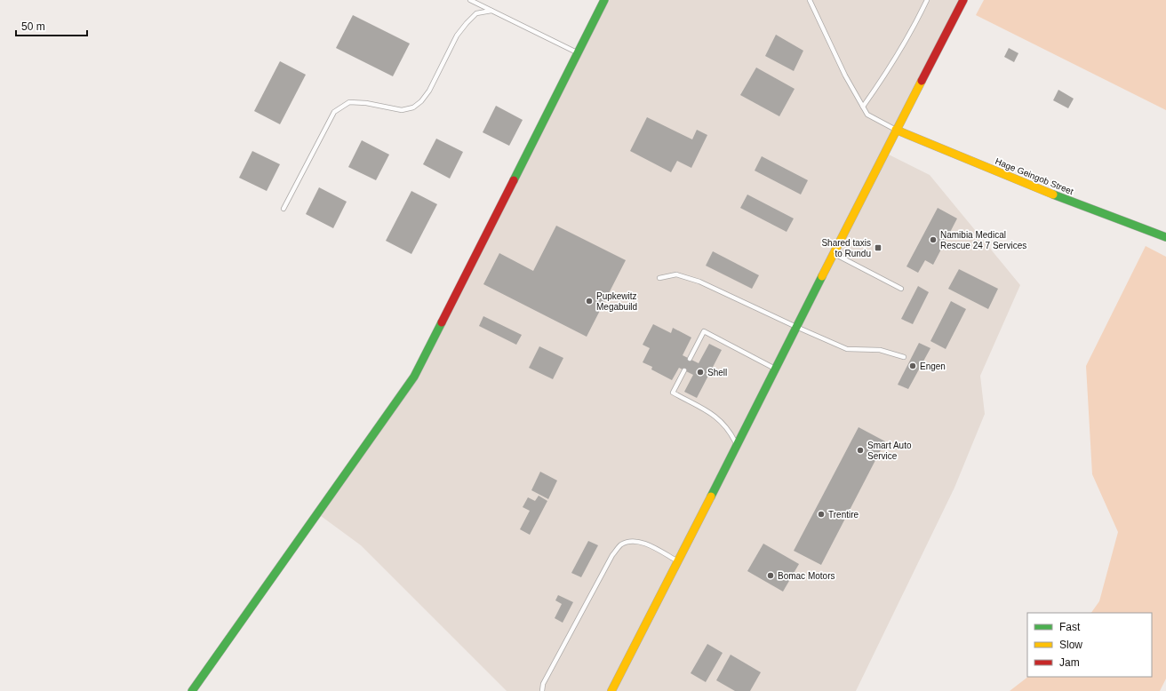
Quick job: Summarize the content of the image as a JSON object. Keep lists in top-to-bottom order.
{
  "streets": {
    "main road": ["Hage Geingob Street"]
  },
  "places": {
    "other": [
      "Namibia Medical Rescue 24 7 Services",
      "Pupkewitz Megabuild",
      "Engen",
      "Shell",
      "Smart Auto Service",
      "Trentire",
      "Bomac Motors"
    ],
    "transit": ["Shared taxis to Rundu"]
  },
  "legend": ["Fast", "Slow", "Jam"],
  "scale_bar": "50 m"
}
